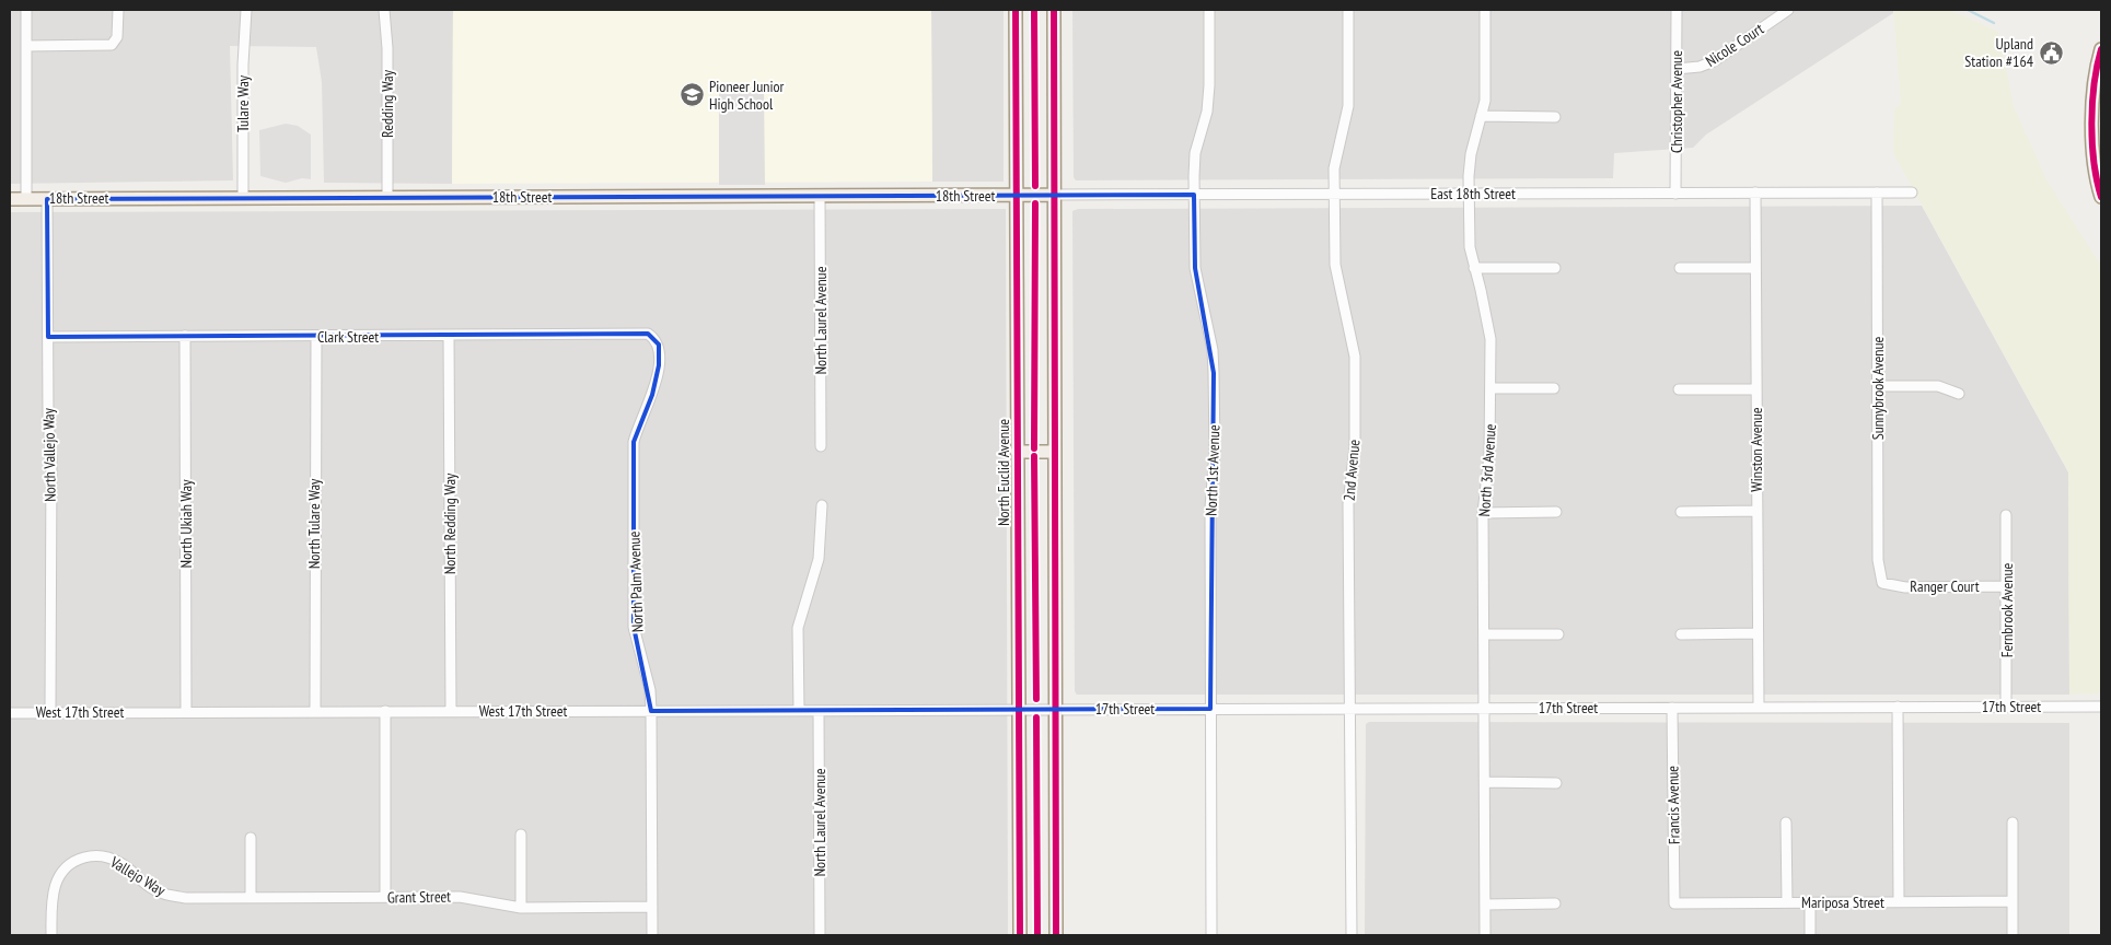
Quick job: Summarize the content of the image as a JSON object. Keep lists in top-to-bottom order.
{
  "streets": {
    "main road": ["East 18th Street", "18th Street", "North Euclid Avenue"],
    "street": [
      "Nicole Court",
      "Christopher Avenue",
      "Tulare Way",
      "Redding Way",
      "North Laurel Avenue",
      "Clark Street",
      "Sunnybrook Avenue",
      "Winston Avenue",
      "North Vallejo Way",
      "North 1st Avenue",
      "2nd Avenue",
      "North 3rd Avenue",
      "North Ukiah Way",
      "North Tulare Way",
      "North Redding Way",
      "North Palm Avenue",
      "Ranger Court",
      "Fernbrook Avenue",
      "17th Street",
      "West 17th Street",
      "Francis Avenue",
      "Vallejo Way",
      "Grant Street",
      "Mariposa Street"
    ]
  },
  "crossings": [
    ["Nicole Court", "Christopher Avenue"],
    ["Christopher Avenue", "East 18th Street"],
    ["Tulare Way", "18th Street"],
    ["Redding Way", "18th Street"],
    ["East 18th Street", "18th Street"],
    ["East 18th Street", "Sunnybrook Avenue"],
    ["East 18th Street", "Winston Avenue"],
    ["East 18th Street", "North 1st Avenue"],
    ["East 18th Street", "2nd Avenue"],
    ["East 18th Street", "North 3rd Avenue"],
    ["18th Street", "North Laurel Avenue"],
    ["18th Street", "North Vallejo Way"],
    ["18th Street", "North Euclid Avenue"],
    ["North Laurel Avenue", "West 17th Street"],
    ["Clark Street", "North Vallejo Way"],
    ["Clark Street", "North Ukiah Way"],
    ["Clark Street", "North Tulare Way"],
    ["Clark Street", "North Redding Way"],
    ["Clark Street", "North Palm Avenue"],
    ["Sunnybrook Avenue", "Ranger Court"],
    ["Winston Avenue", "17th Street"],
    ["North Vallejo Way", "West 17th Street"],
    ["North 1st Avenue", "17th Street"],
    ["2nd Avenue", "17th Street"],
    ["North 3rd Avenue", "17th Street"],
    ["North Euclid Avenue", "West 17th Street"],
    ["North Ukiah Way", "West 17th Street"],
    ["North Tulare Way", "West 17th Street"],
    ["North Redding Way", "West 17th Street"],
    ["North Palm Avenue", "West 17th Street"],
    ["North Palm Avenue", "Grant Street"],
    ["Ranger Court", "Fernbrook Avenue"],
    ["Fernbrook Avenue", "17th Street"],
    ["17th Street", "West 17th Street"],
    ["17th Street", "Francis Avenue"],
    ["Francis Avenue", "Mariposa Street"],
    ["Vallejo Way", "Grant Street"]
  ],
  "places": {
    "public building": ["Upland Station #164"],
    "school or university": ["Pioneer Junior High School"]
  }
}
